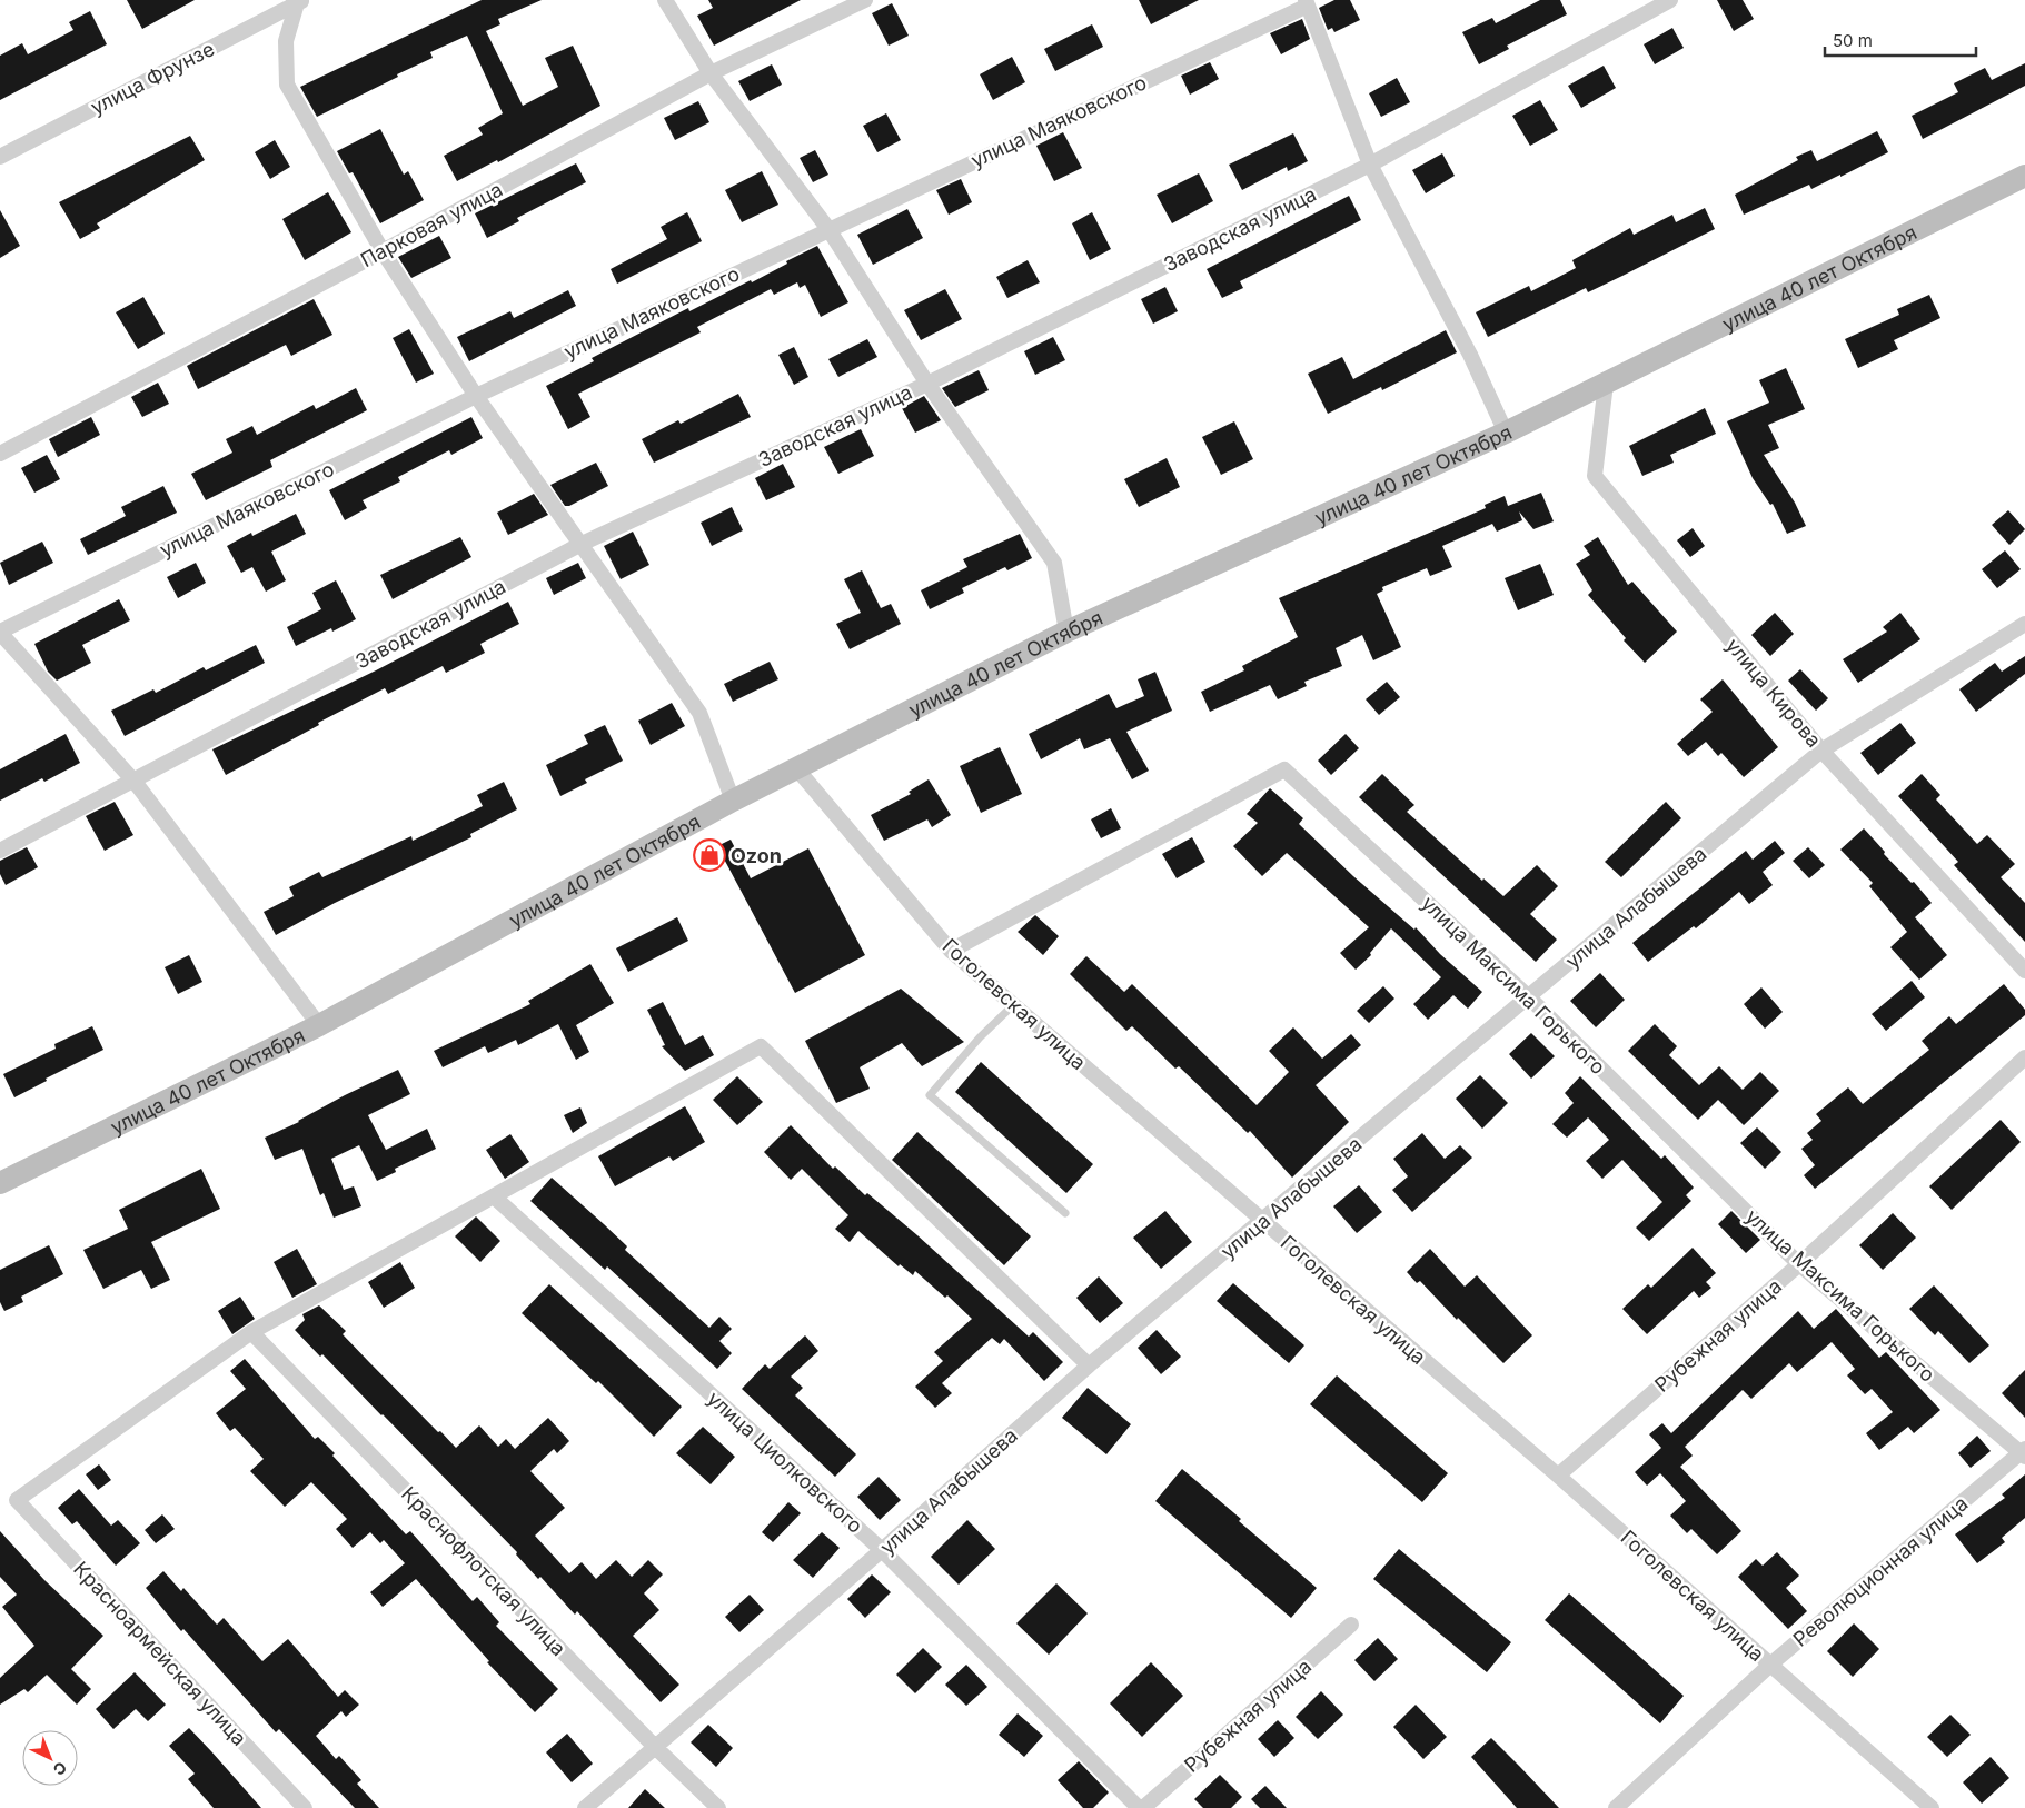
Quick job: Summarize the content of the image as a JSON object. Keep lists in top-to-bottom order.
{
  "streets": {
    "street": [
      "улица Фрунзе",
      "улица Маяковского",
      "Парковая улица",
      "Заводская улица",
      "улица 40 лет Октября",
      "улица Кирова",
      "улица Алабышева",
      "улица Максима Горького",
      "Гоголевская улица",
      "Рубежная улица",
      "улица Циолковского",
      "Краснофлотская улица",
      "Революционная улица",
      "Красноармейская улица"
    ]
  },
  "crossings": [
    ["улица 40 лет Октября", "улица Кирова"],
    ["улица 40 лет Октября", "Гоголевская улица"],
    ["улица Кирова", "улица Алабышева"],
    ["улица Алабышева", "улица Максима Горького"],
    ["улица Алабышева", "Гоголевская улица"],
    ["улица Алабышева", "улица Циолковского"],
    ["улица Алабышева", "Краснофлотская улица"],
    ["улица Максима Горького", "Гоголевская улица"],
    ["улица Максима Горького", "Рубежная улица"],
    ["улица Максима Горького", "Революционная улица"],
    ["Гоголевская улица", "Рубежная улица"],
    ["Гоголевская улица", "Революционная улица"],
    ["Краснофлотская улица", "Красноармейская улица"]
  ],
  "places": {
    "shop": ["Ozon"]
  },
  "scale_bar": "50 m",
  "north": "bottom right"
}
